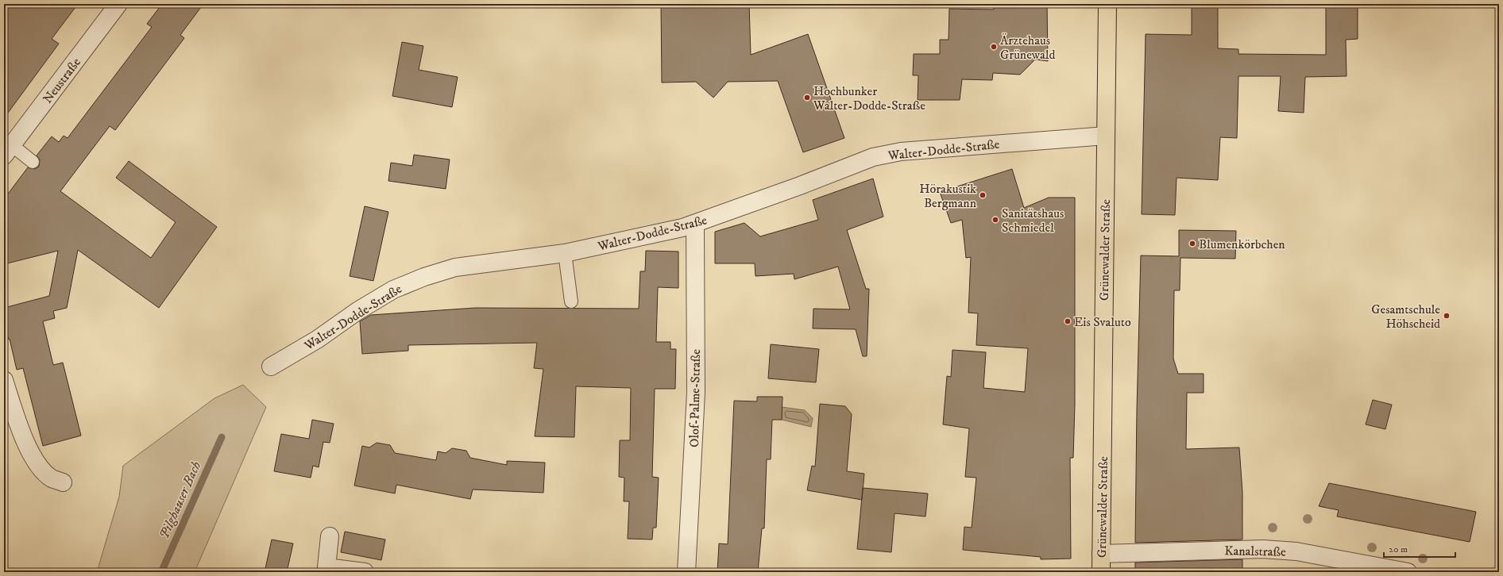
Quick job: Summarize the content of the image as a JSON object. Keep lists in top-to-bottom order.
{
  "streets": {
    "main road": ["Grünewalder Straße"],
    "street": [
      "Neustraße",
      "Walter-Dodde-Straße",
      "Olof-Palme-Straße",
      "Kanalstraße"
    ]
  },
  "crossings": [
    ["Walter-Dodde-Straße", "Grünewalder Straße"],
    ["Walter-Dodde-Straße", "Olof-Palme-Straße"],
    ["Grünewalder Straße", "Kanalstraße"]
  ],
  "water": ["Pilghauser Bach"],
  "places": [
    "Ärztehaus Grünewald",
    "Hochbunker Walter-Dodde-Straße",
    "Hörakustik Bergmann",
    "Sanitätshaus Schmiedel",
    "Blumenkörbchen",
    "Gesamtschule Höhscheid",
    "Eis Svaluto"
  ],
  "scale_bar": "20 m"
}
